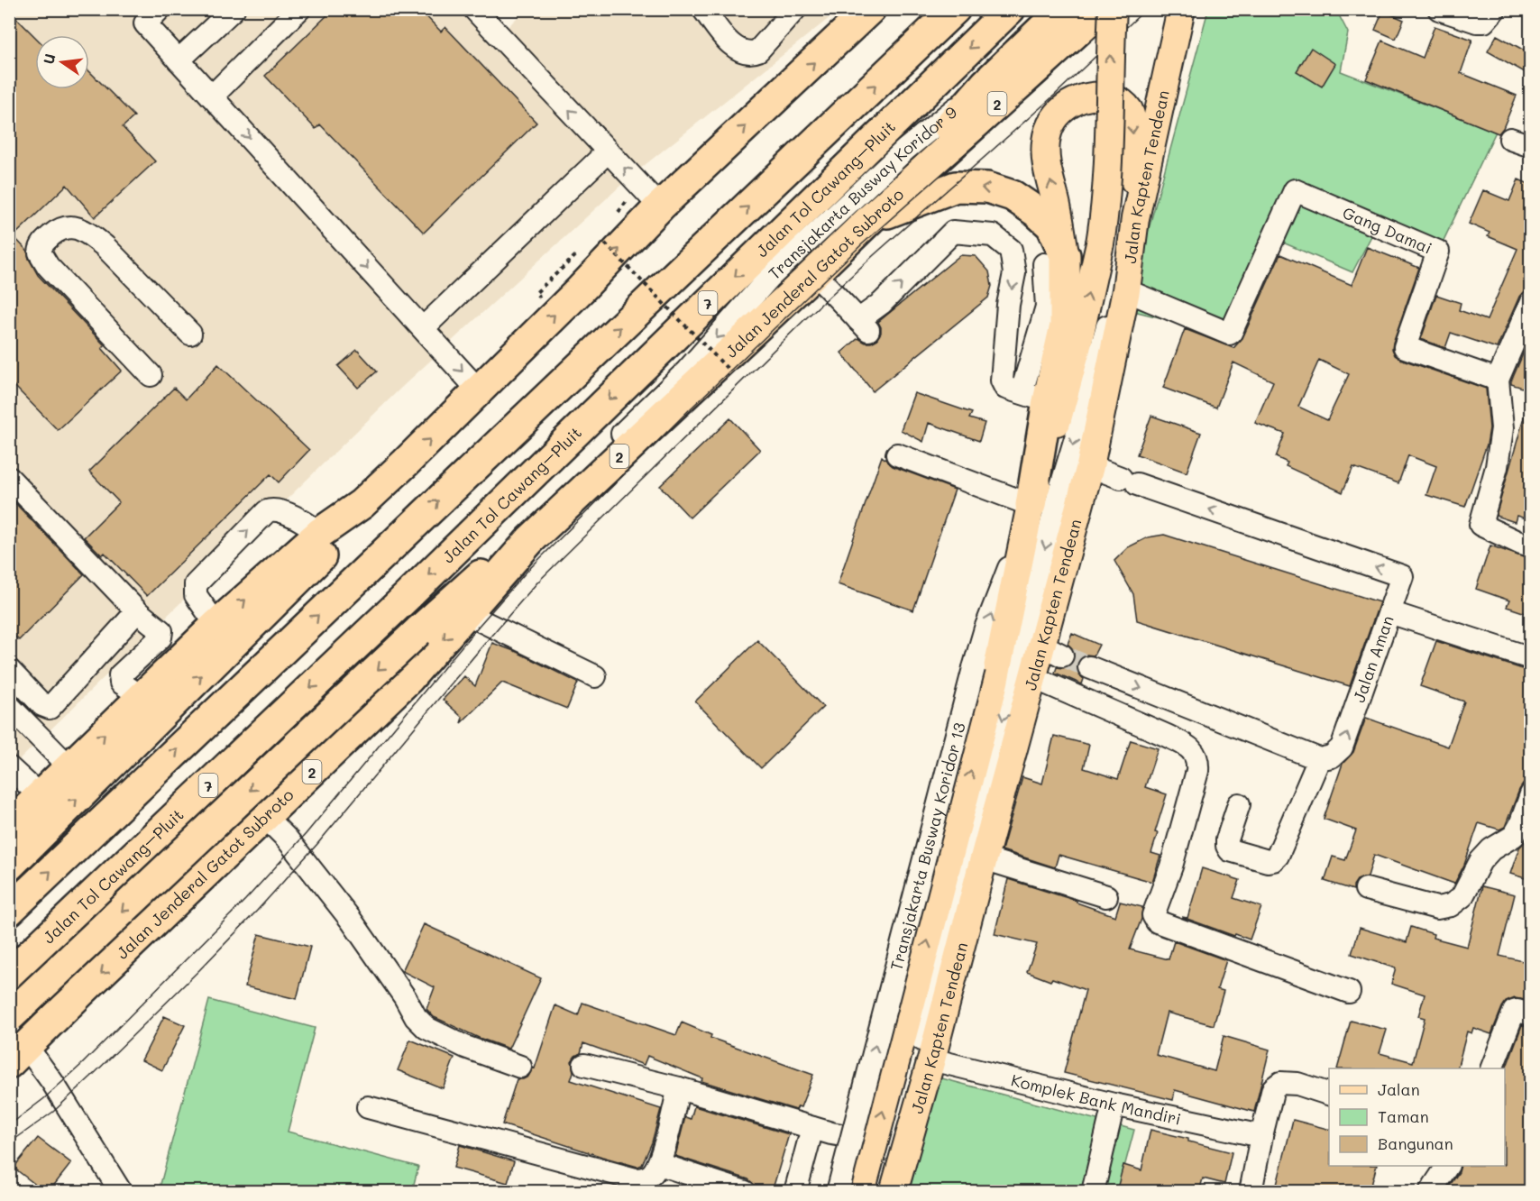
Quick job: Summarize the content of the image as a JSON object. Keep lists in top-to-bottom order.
{
  "streets": {
    "highway": [
      "2",
      "Jalan Tol Cawang–Pluit",
      "Jalan Jenderal Gatot Subroto",
      "7"
    ],
    "main road": ["Jalan Kapten Tendean"],
    "street": [
      "Transjakarta Busway Koridor 9",
      "Gang Damai",
      "Jalan Aman",
      "Transjakarta Busway Koridor 13",
      "Komplek Bank Mandiri"
    ]
  },
  "crossings": [
    ["Jalan Kapten Tendean", "Gang Damai"],
    ["Jalan Kapten Tendean", "Jalan Aman"],
    ["Jalan Kapten Tendean", "Transjakarta Busway Koridor 13"],
    ["Jalan Kapten Tendean", "Komplek Bank Mandiri"],
    ["Transjakarta Busway Koridor 9", "Jalan Jenderal Gatot Subroto"]
  ],
  "one_way": ["Transjakarta Busway Koridor 9"],
  "legend": ["Jalan", "Taman", "Bangunan"],
  "north": "left"
}
